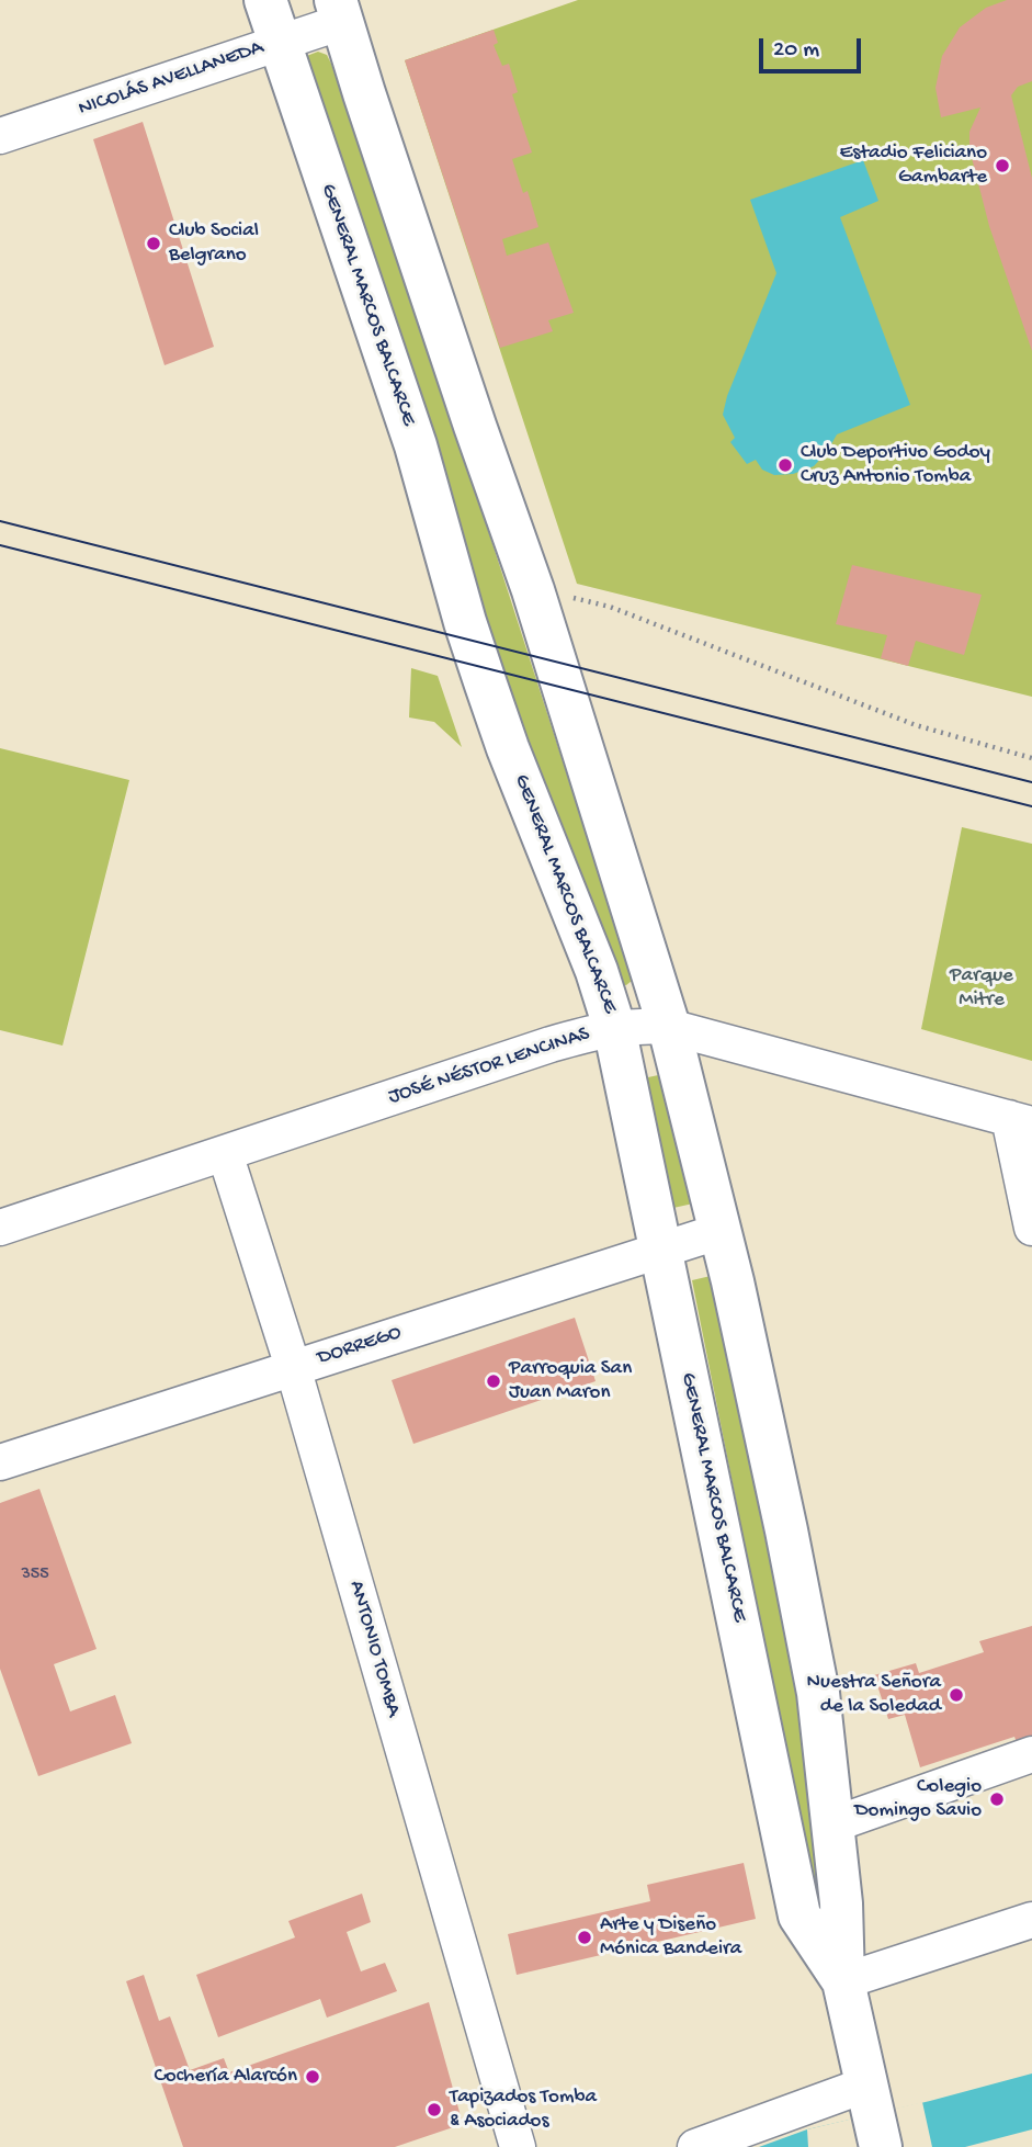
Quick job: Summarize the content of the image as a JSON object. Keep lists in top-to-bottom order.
{
  "streets": {
    "main road": ["GENERAL MARCOS BALCARCE"],
    "street": [
      "NICOLÁS AVELLANEDA",
      "JOSÉ NÉSTOR LENCINAS",
      "DORREGO",
      "ANTONIO TOMBA"
    ]
  },
  "crossings": [
    ["NICOLÁS AVELLANEDA", "GENERAL MARCOS BALCARCE"],
    ["GENERAL MARCOS BALCARCE", "JOSÉ NÉSTOR LENCINAS"],
    ["GENERAL MARCOS BALCARCE", "DORREGO"],
    ["JOSÉ NÉSTOR LENCINAS", "ANTONIO TOMBA"],
    ["DORREGO", "ANTONIO TOMBA"]
  ],
  "parks": ["Parque Mitre"],
  "places": [
    "Estadio Feliciano Gambarte",
    "Club Social Belgrano",
    "Club Deportivo Godoy Cruz Antonio Tomba",
    "Parroquia San Juan Maron",
    "Nuestra Señora de la Soledad",
    "Colegio Domingo Savio",
    "Arte y Diseño Mónica Bandeira",
    "Cochería Alarcón",
    "Tapizados Tomba & Asociados"
  ],
  "house_numbers": ["355"],
  "scale_bar": "20 m"
}
